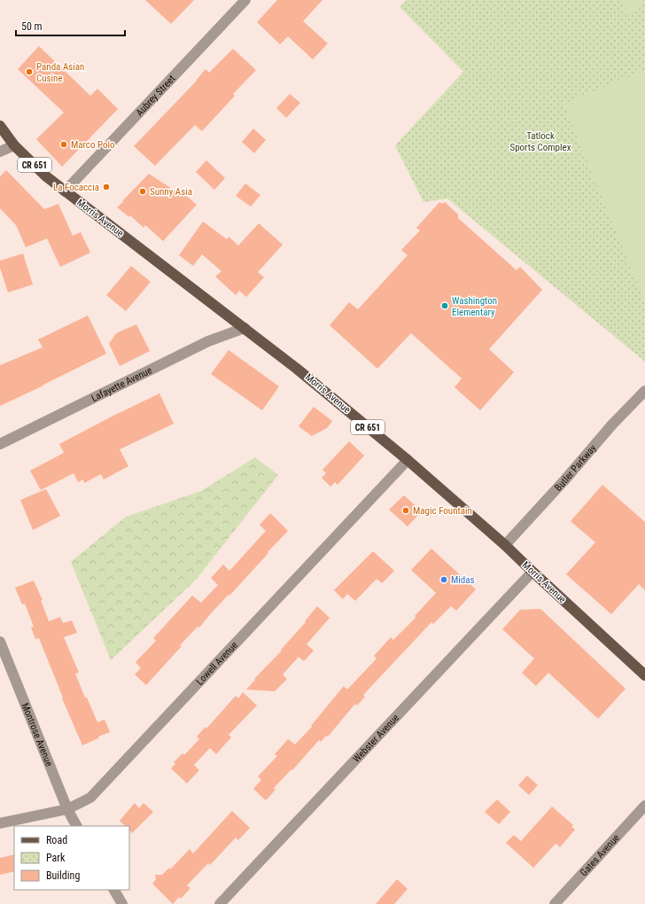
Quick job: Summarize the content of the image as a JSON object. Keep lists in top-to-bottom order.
{
  "streets": {
    "main road": ["CR 651", "Morris Avenue"],
    "street": [
      "Aubrey Street",
      "Lafayette Avenue",
      "Butler Parkway",
      "Lowell Avenue",
      "Montrose Avenue",
      "Webster Avenue",
      "Gates Avenue"
    ]
  },
  "crossings": [
    ["Aubrey Street", "Morris Avenue"],
    ["Morris Avenue", "Lafayette Avenue"],
    ["Morris Avenue", "Butler Parkway"],
    ["Morris Avenue", "Lowell Avenue"],
    ["Morris Avenue", "Webster Avenue"],
    ["Lowell Avenue", "Montrose Avenue"]
  ],
  "parks": ["Tatlock Sports Complex"],
  "places": [
    "Panda Asian Cusine",
    "Marco Polo",
    "La Focaccia",
    "Sunny Asia",
    "Washington Elementary",
    "Magic Fountain",
    "Midas"
  ],
  "legend": ["Road", "Park", "Building"],
  "scale_bar": "50 m"
}
